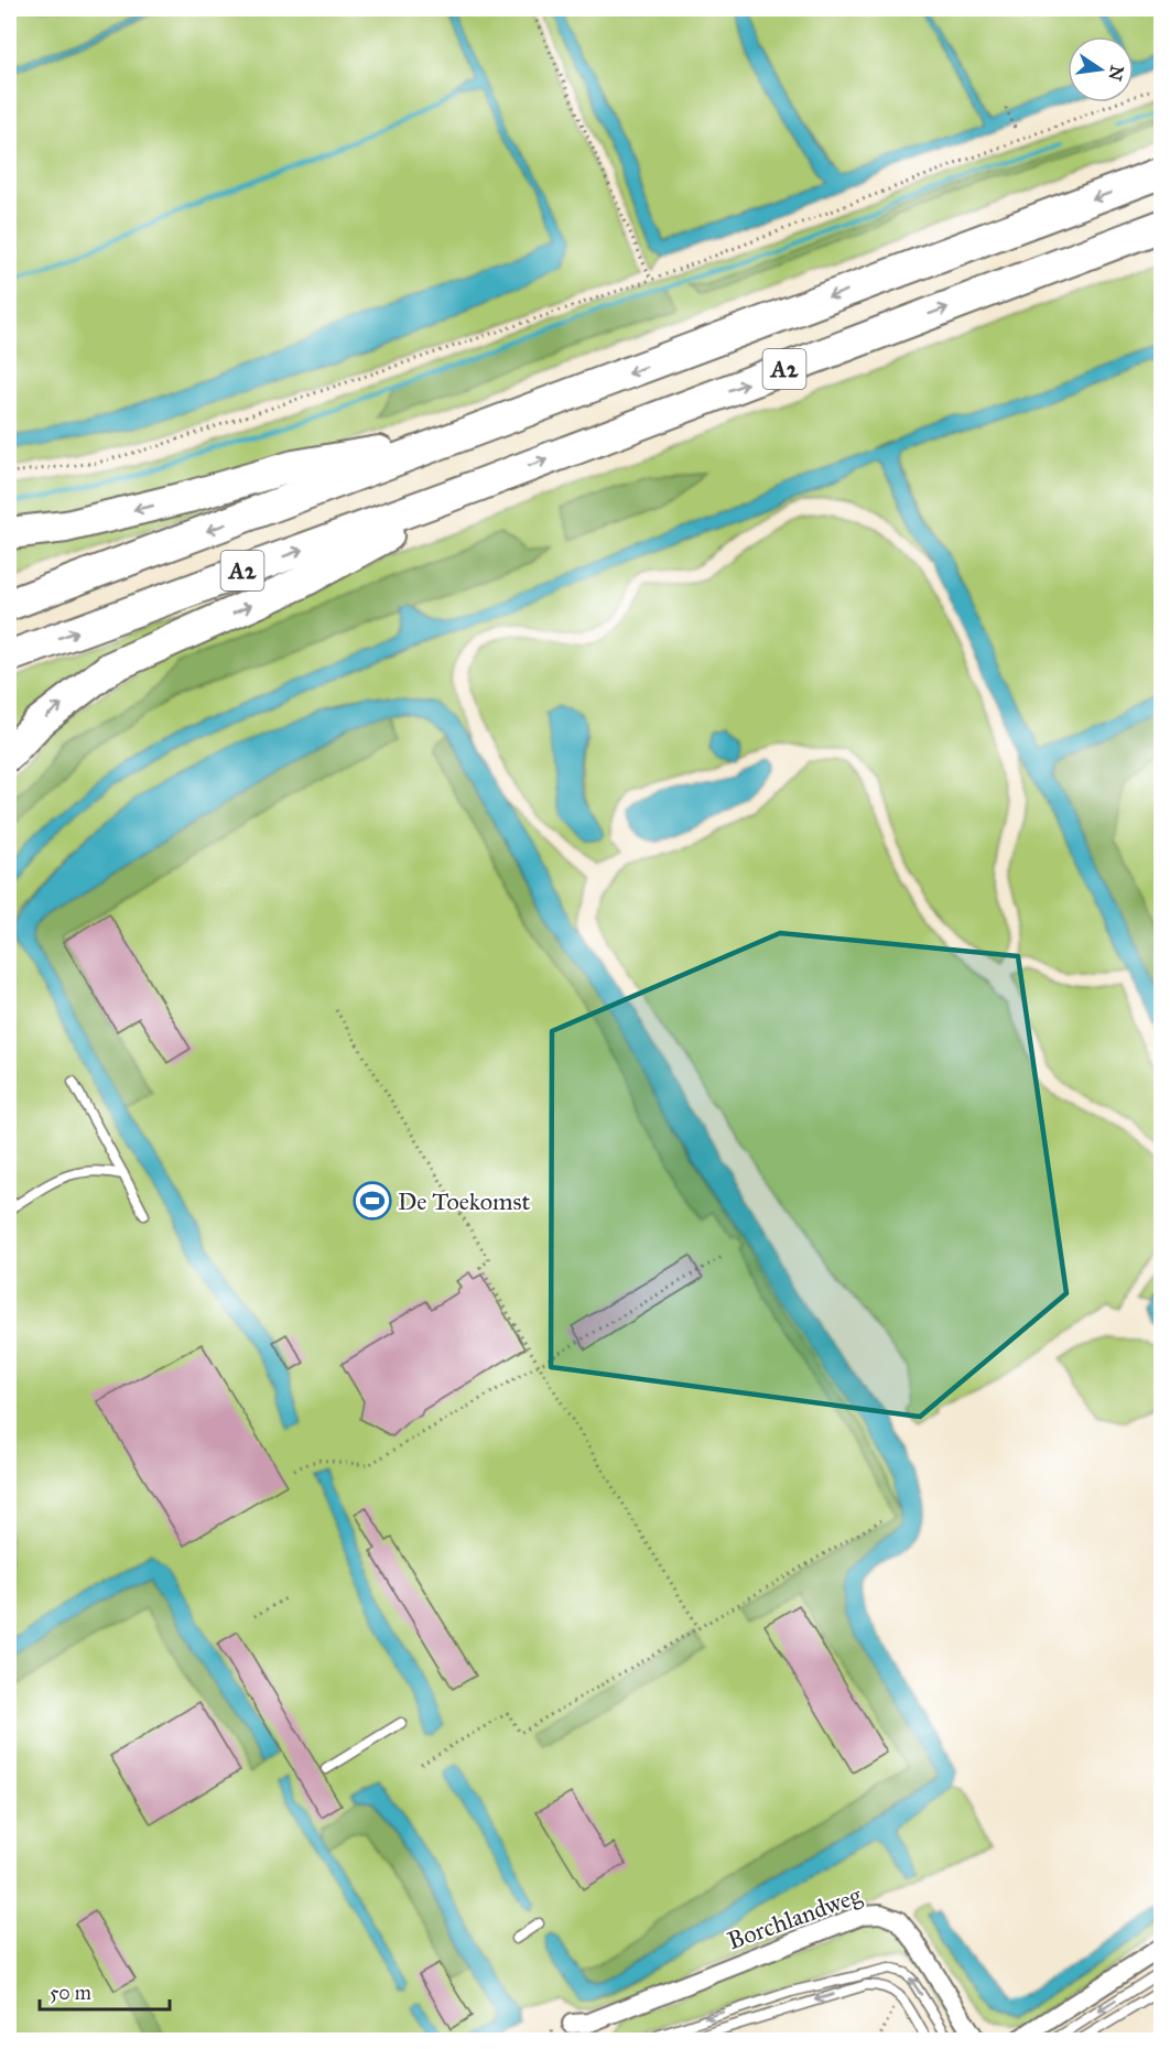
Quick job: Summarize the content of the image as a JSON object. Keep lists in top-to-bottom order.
{
  "streets": {
    "highway": ["A2"],
    "street": ["Borchlandweg"]
  },
  "places": {
    "sports": ["De Toekomst"]
  },
  "scale_bar": "50 m",
  "north": "right"
}
